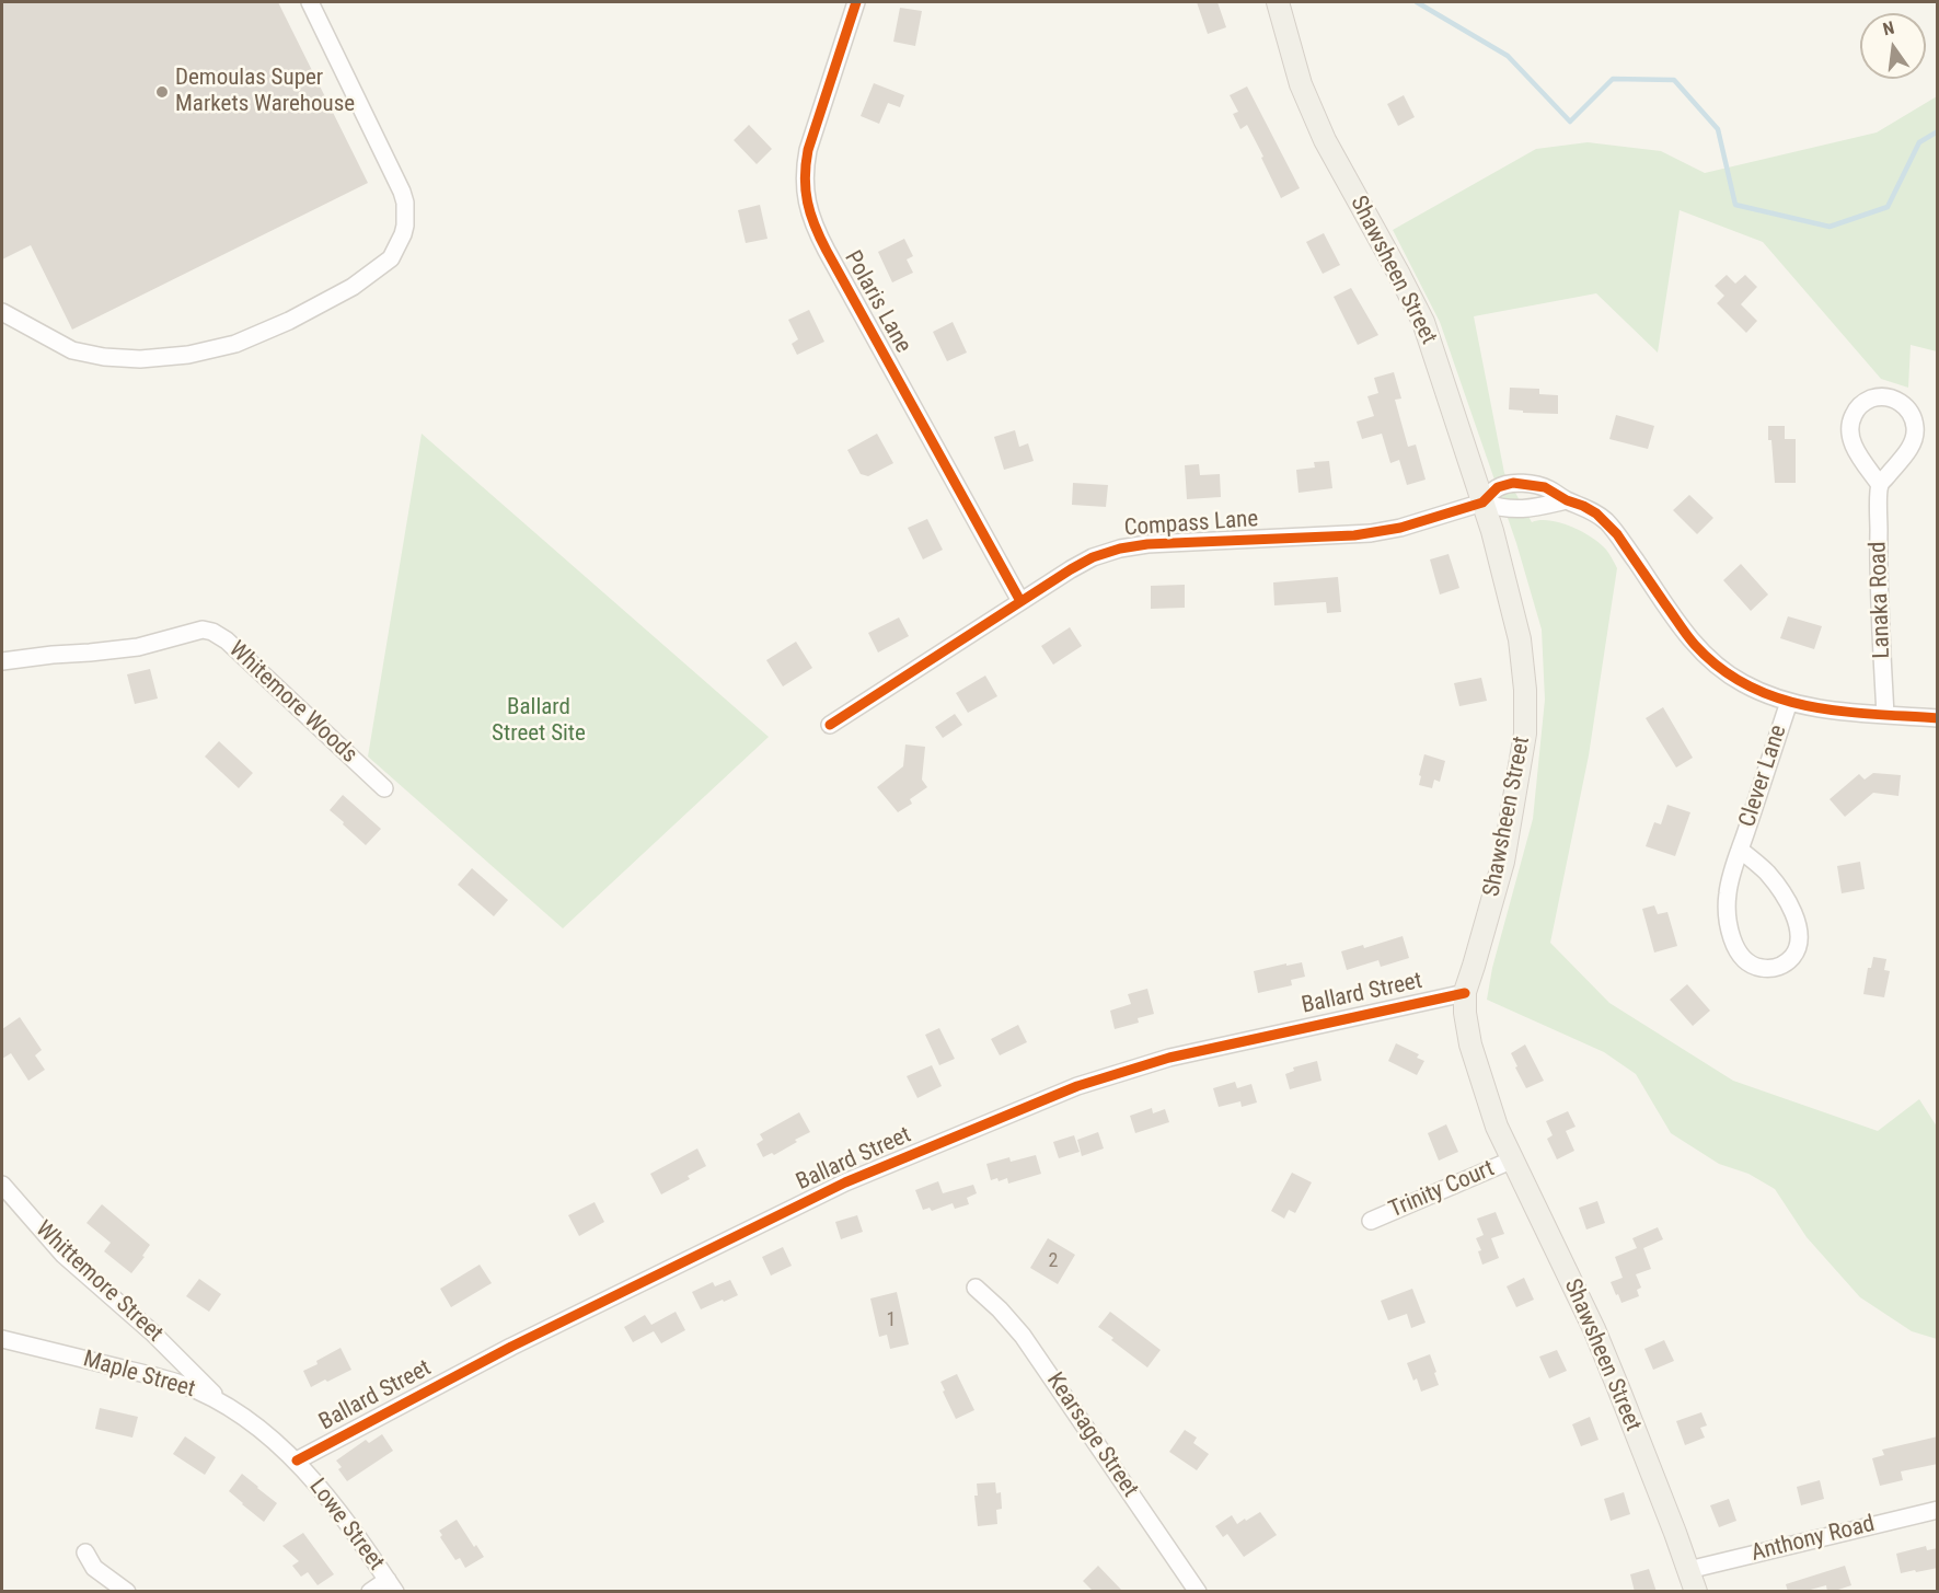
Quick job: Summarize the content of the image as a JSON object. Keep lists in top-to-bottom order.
{
  "streets": {
    "main road": ["Shawsheen Street"],
    "street": [
      "Polaris Lane",
      "Compass Lane",
      "Lanaka Road",
      "Whitemore Woods",
      "Clever Lane",
      "Ballard Street",
      "Trinity Court",
      "Whittemore Street",
      "Maple Street",
      "Kearsage Street",
      "Lowe Street",
      "Anthony Road"
    ]
  },
  "crossings": [
    ["Shawsheen Street", "Compass Lane"],
    ["Shawsheen Street", "Ballard Street"],
    ["Shawsheen Street", "Trinity Court"],
    ["Shawsheen Street", "Anthony Road"],
    ["Polaris Lane", "Compass Lane"],
    ["Ballard Street", "Maple Street"],
    ["Ballard Street", "Lowe Street"],
    ["Whittemore Street", "Maple Street"],
    ["Maple Street", "Lowe Street"]
  ],
  "parks": ["Ballard Street Site"],
  "places": ["Demoulas Super Markets Warehouse"],
  "house_numbers": ["2", "1"],
  "north": "top"
}
